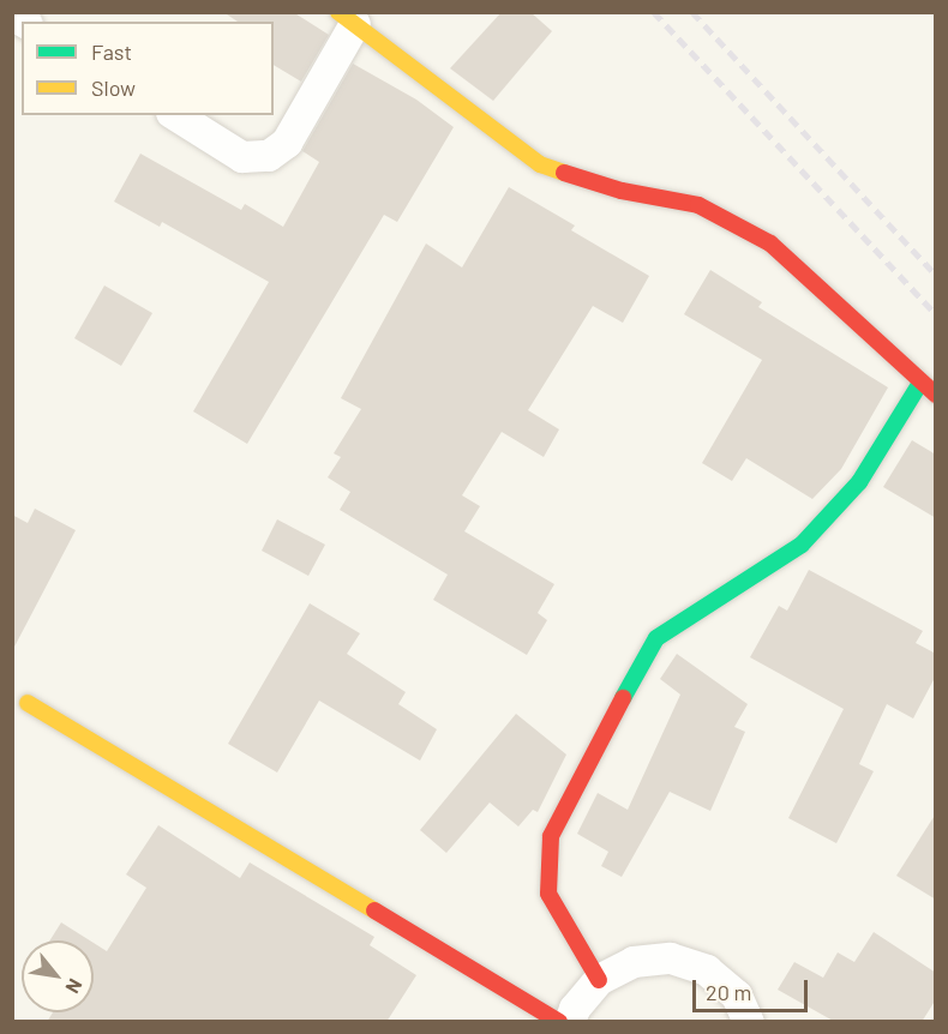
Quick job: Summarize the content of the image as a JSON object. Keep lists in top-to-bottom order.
{
  "legend": ["Fast", "Slow"],
  "scale_bar": "20 m",
  "north": "bottom right"
}
